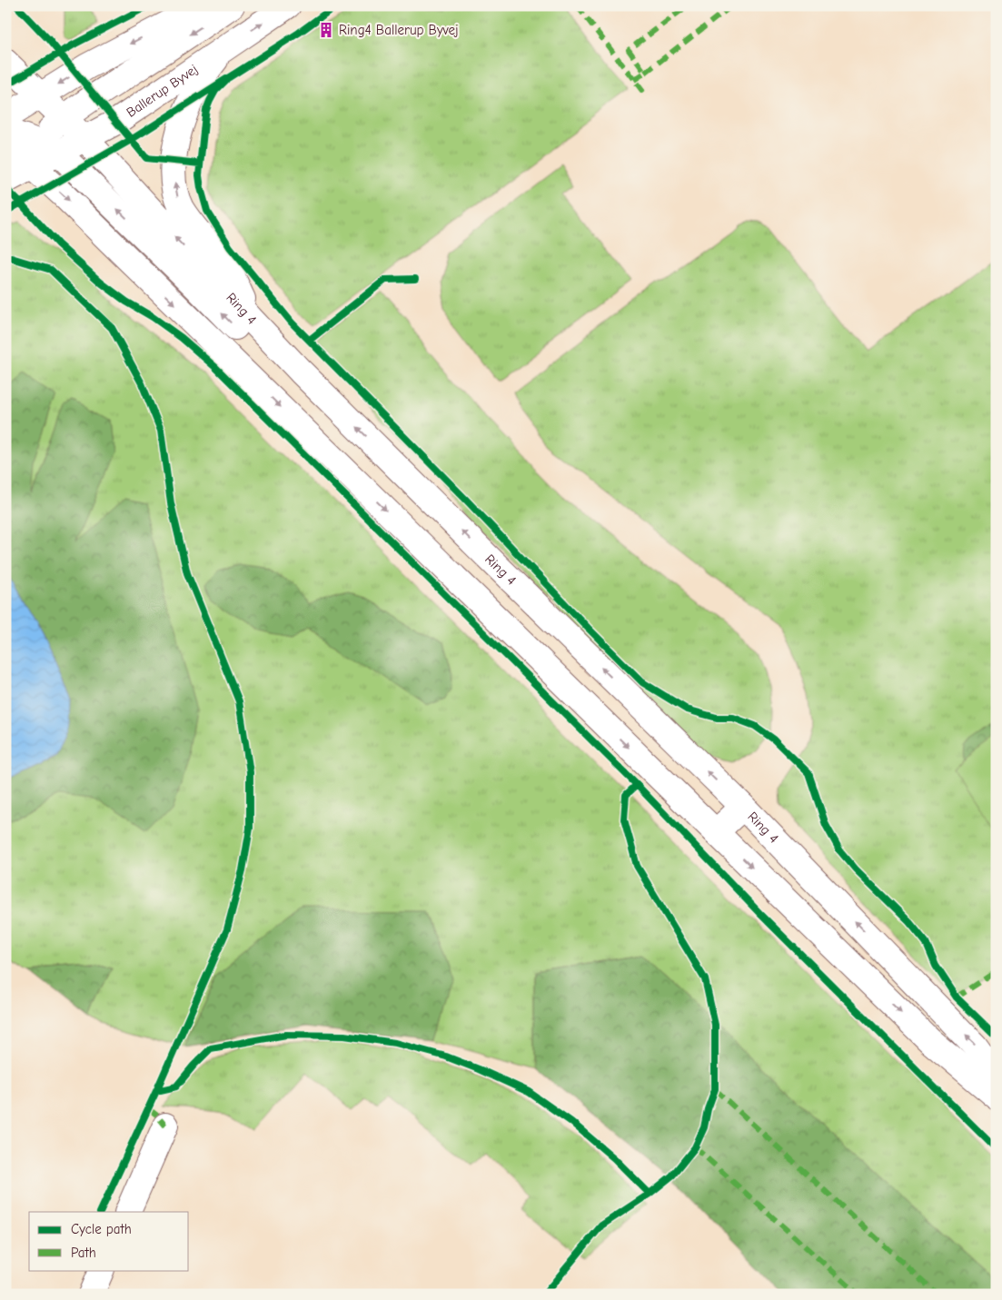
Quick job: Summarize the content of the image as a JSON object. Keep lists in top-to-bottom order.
{
  "streets": {
    "main road": ["Ballerup Byvej", "Ring 4"]
  },
  "crossings": [
    ["Ballerup Byvej", "Ring 4"]
  ],
  "places": {
    "building": ["Ring4 Ballerup Byvej"]
  },
  "legend": ["Cycle path", "Path"]
}
